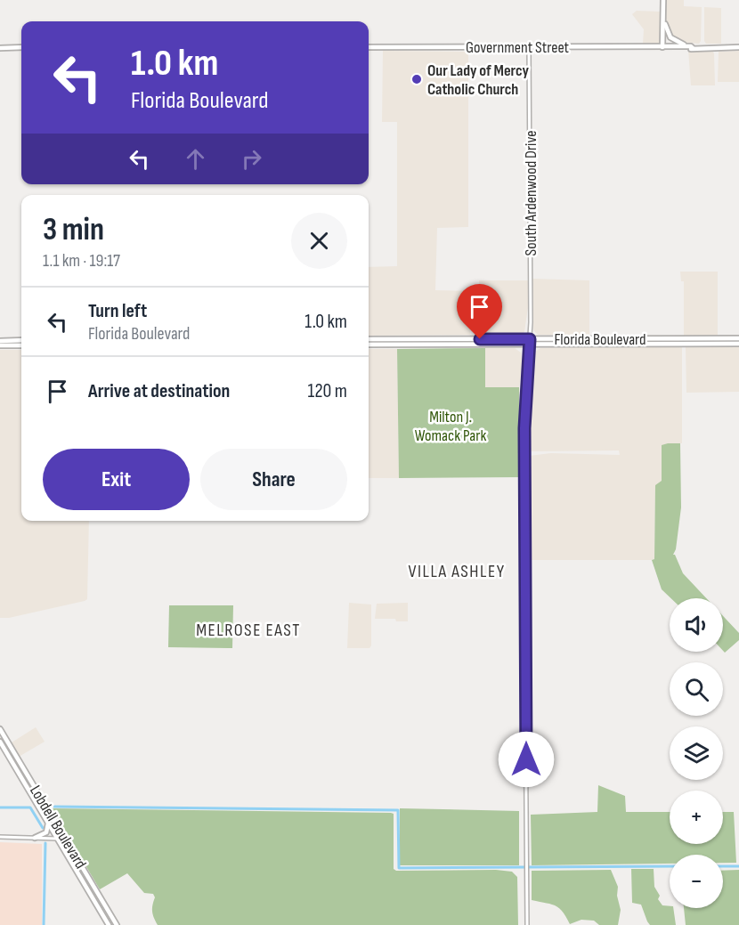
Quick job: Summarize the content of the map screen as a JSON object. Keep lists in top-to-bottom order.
{
  "streets": {
    "main road": ["Government Street", "Florida Boulevard", "Lobdell Boulevard"],
    "street": ["South Ardenwood Drive"]
  },
  "crossings": [
    ["Government Street", "South Ardenwood Drive"],
    ["South Ardenwood Drive", "Florida Boulevard"]
  ],
  "districts": ["VILLA ASHLEY", "MELROSE EAST"],
  "parks": ["Milton J. Womack Park"],
  "places": ["Our Lady of Mercy Catholic Church"],
  "page": {
    "turn": ["1.0 km", "Florida Boulevard"],
    "heading": ["3 min", "1.1 km · 19:17"],
    "list": [
      {
        "name": "Turn left",
        "note": "Florida Boulevard",
        "value": "1.0 km"
      },
      {
        "name": "Arrive at destination",
        "value": "120 m"
      }
    ],
    "buttons": ["Exit", "Share"],
    "map_buttons": ["+", "−"]
  }
}
